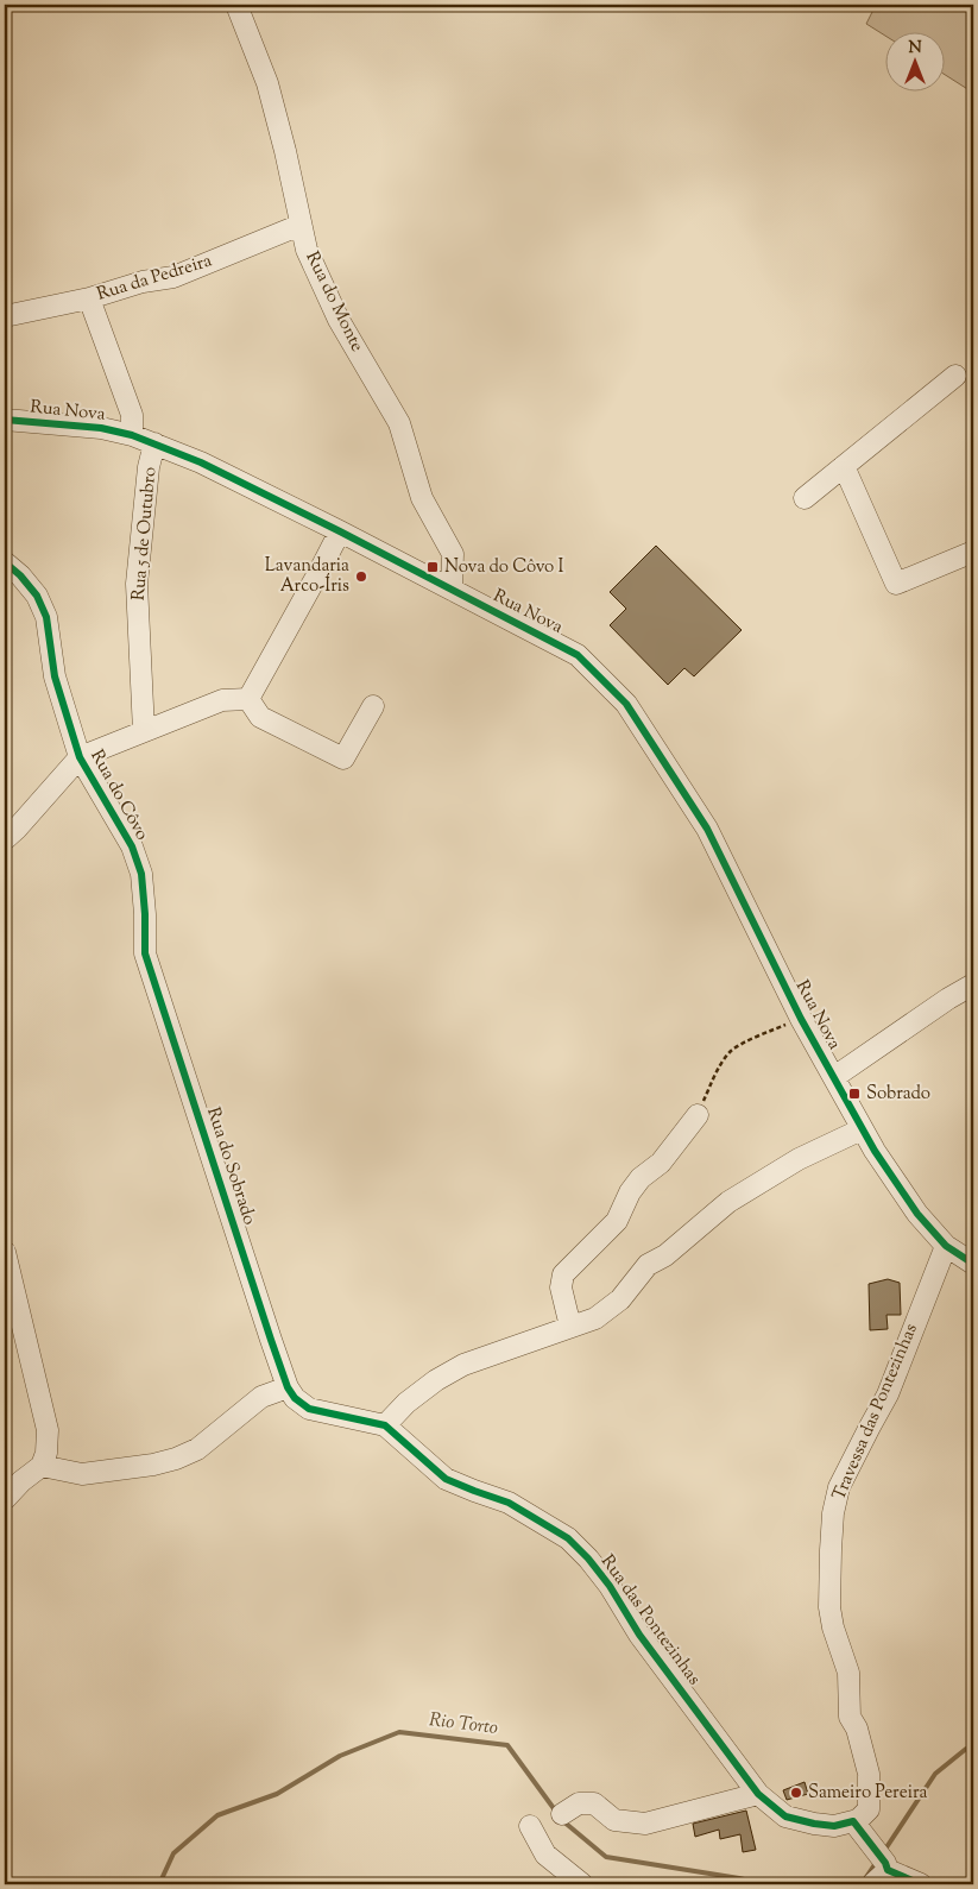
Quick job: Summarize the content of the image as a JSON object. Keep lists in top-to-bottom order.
{
  "streets": {
    "street": [
      "Rua da Pedreira",
      "Rua do Monte",
      "Rua Nova",
      "Rua 5 de Outubro",
      "Rua do Côvo",
      "Rua do Sobrado",
      "Travessa das Pontezinhas",
      "Rua das Pontezinhas"
    ]
  },
  "crossings": [
    ["Rua da Pedreira", "Rua do Monte"],
    ["Rua do Monte", "Rua Nova"],
    ["Rua Nova", "Rua 5 de Outubro"],
    ["Rua Nova", "Travessa das Pontezinhas"],
    ["Rua do Côvo", "Rua do Sobrado"],
    ["Rua do Sobrado", "Rua das Pontezinhas"],
    ["Travessa das Pontezinhas", "Rua das Pontezinhas"]
  ],
  "water": ["Rio Torto"],
  "places": {
    "transit": ["Nova do Côvo I", "Sobrado"],
    "other": ["Lavandaria Arco-Íris", "Sameiro Pereira"]
  },
  "north": "top"
}
